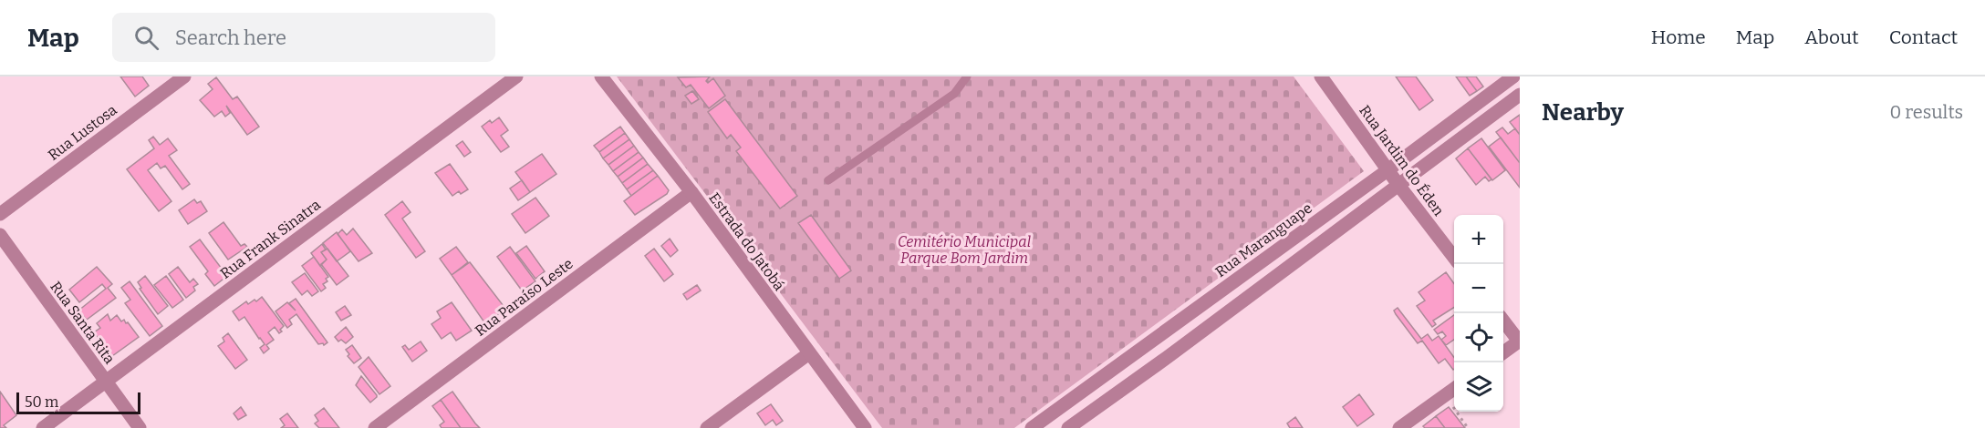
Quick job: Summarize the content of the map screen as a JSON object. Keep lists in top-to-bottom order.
{
  "streets": {
    "street": [
      "Rua Lustosa",
      "Rua Jardim do Éden",
      "Rua Frank Sinatra",
      "Rua Maranguape",
      "Estrada do Jatobá",
      "Rua Paraíso Leste",
      "Rua Santa Rita"
    ]
  },
  "crossings": [
    ["Rua Jardim do Éden", "Rua Maranguape"],
    ["Rua Frank Sinatra", "Rua Santa Rita"],
    ["Estrada do Jatobá", "Rua Paraíso Leste"]
  ],
  "parks": ["Cemitério Municipal Parque Bom Jardim"],
  "scale_bar": "50 m",
  "page": {
    "header": "Map",
    "search": "Search here",
    "nav": [
      "Home",
      "Map",
      "About",
      "Contact"
    ],
    "heading": ["Nearby", "0 results"],
    "map_buttons": ["+", "−"],
    "scale": "50 m"
  }
}
